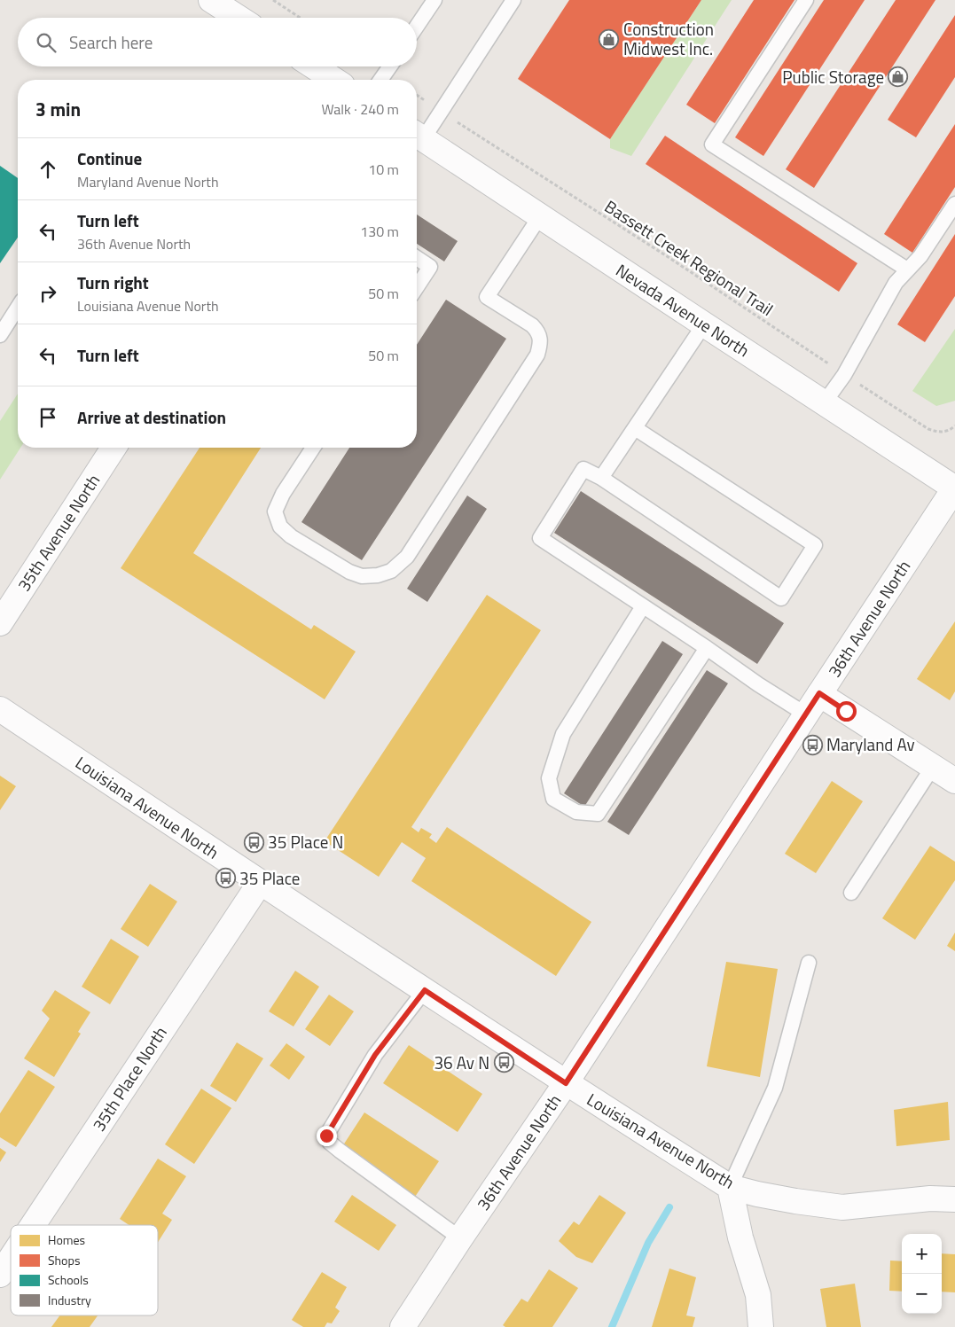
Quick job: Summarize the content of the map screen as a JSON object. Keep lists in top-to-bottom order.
{
  "streets": {
    "street": [
      "Nevada Avenue North",
      "35th Avenue North",
      "36th Avenue North",
      "Louisiana Avenue North",
      "35th Place North"
    ],
    "path": ["Bassett Creek Regional Trail"]
  },
  "crossings": [
    ["Nevada Avenue North", "36th Avenue North"],
    ["36th Avenue North", "Louisiana Avenue North"],
    ["Louisiana Avenue North", "35th Place North"]
  ],
  "places": {
    "shop": ["Construction Midwest Inc.", "Public Storage"],
    "bus stop": [
      "Maryland Av",
      "35 Place N",
      "35 Place",
      "36 Av N"
    ]
  },
  "legend": [
    "Homes",
    "Shops",
    "Schools",
    "Industry"
  ],
  "page": {
    "search": "Search here",
    "heading": ["3 min", "Walk · 240 m"],
    "list": [
      ["Continue", "Maryland Avenue North", "10 m"],
      ["Turn left", "36th Avenue North", "130 m"],
      ["Turn right", "Louisiana Avenue North", "50 m"],
      ["Turn left", "50 m"],
      "Arrive at destination"
    ],
    "map_buttons": ["+", "−"]
  }
}
